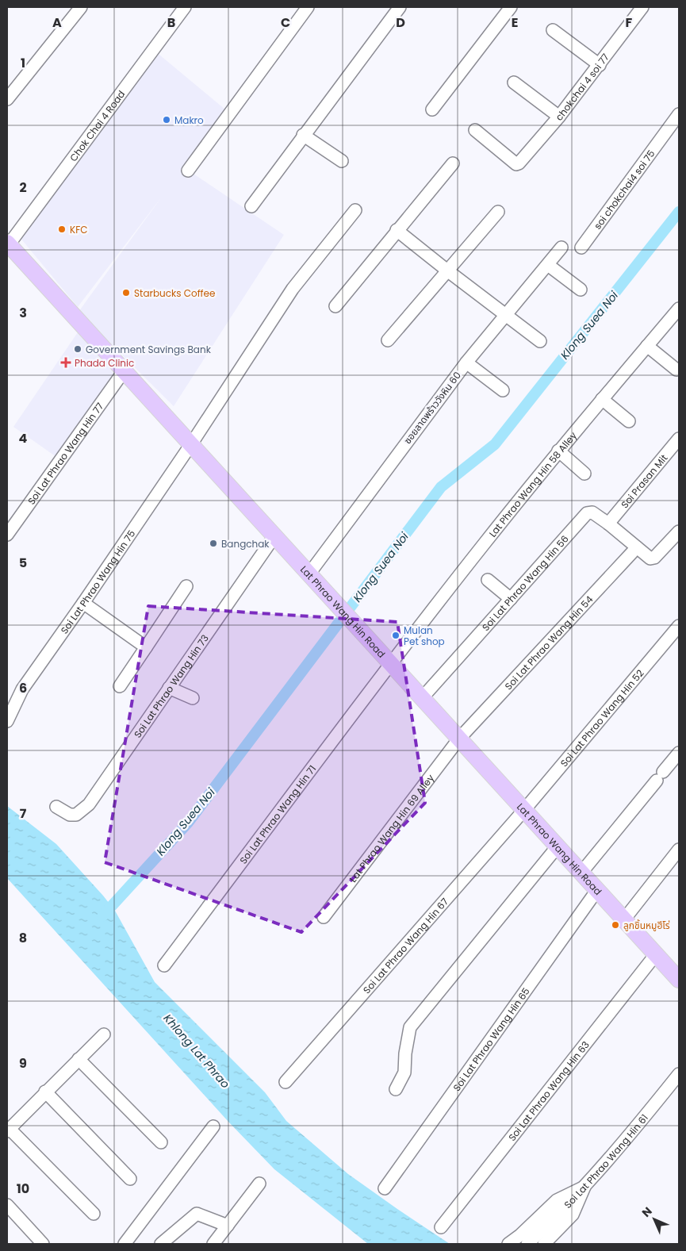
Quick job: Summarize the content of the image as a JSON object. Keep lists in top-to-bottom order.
{
  "streets": {
    "main road": ["Lat Phrao Wang Hin Road"],
    "street": [
      "chokchai 4 soi 77",
      "Chok Chai 4 Road",
      "soi chokchai4 soi 75",
      "ซอยลาดพร้าววังหิน 60",
      "Soi Lat Phrao Wang Hin 77",
      "Soi Prasan Mit",
      "Lat Phrao Wang Hin 58 Alley",
      "Soi Lat Phrao Wang Hin 75",
      "Soi Lat Phrao Wang Hin 56",
      "Soi Lat Phrao Wang Hin 54",
      "Soi Lat Phrao Wang Hin 73",
      "Soi Lat Phrao Wang Hin 52",
      "Soi Lat Phrao Wang Hin 71",
      "Lat Phrao Wang Hin 69 Alley",
      "Soi Lat Phrao Wang Hin 67",
      "Soi Lat Phrao Wang Hin 65",
      "Soi Lat Phrao Wang Hin 63",
      "Soi Lat Phrao Wang Hin 61"
    ]
  },
  "crossings": [
    ["Chok Chai 4 Road", "Lat Phrao Wang Hin Road"],
    ["ซอยลาดพร้าววังหิน 60", "Lat Phrao Wang Hin Road"],
    ["Soi Lat Phrao Wang Hin 77", "Lat Phrao Wang Hin Road"],
    ["Soi Prasan Mit", "Soi Lat Phrao Wang Hin 56"],
    ["Lat Phrao Wang Hin 58 Alley", "Lat Phrao Wang Hin Road"],
    ["Lat Phrao Wang Hin 58 Alley", "Soi Lat Phrao Wang Hin 71"],
    ["Soi Lat Phrao Wang Hin 75", "Lat Phrao Wang Hin Road"],
    ["Soi Lat Phrao Wang Hin 56", "Lat Phrao Wang Hin Road"],
    ["Soi Lat Phrao Wang Hin 56", "Soi Lat Phrao Wang Hin 54"],
    ["Lat Phrao Wang Hin Road", "Soi Lat Phrao Wang Hin 54"],
    ["Lat Phrao Wang Hin Road", "Soi Lat Phrao Wang Hin 73"],
    ["Lat Phrao Wang Hin Road", "Soi Lat Phrao Wang Hin 52"],
    ["Lat Phrao Wang Hin Road", "Soi Lat Phrao Wang Hin 71"],
    ["Lat Phrao Wang Hin Road", "Lat Phrao Wang Hin 69 Alley"],
    ["Lat Phrao Wang Hin Road", "Soi Lat Phrao Wang Hin 67"],
    ["Lat Phrao Wang Hin Road", "Soi Lat Phrao Wang Hin 65"],
    ["Lat Phrao Wang Hin Road", "Soi Lat Phrao Wang Hin 63"],
    ["Soi Lat Phrao Wang Hin 54", "Lat Phrao Wang Hin 69 Alley"],
    ["Soi Lat Phrao Wang Hin 52", "Soi Lat Phrao Wang Hin 67"]
  ],
  "water": ["Klong Suea Noi", "Khlong Lat Phrao"],
  "places": {
    "other": [
      "Makro",
      "KFC",
      "Starbucks Coffee",
      "Government Savings Bank",
      "Bangchak",
      "Mulan Pet shop",
      "ลูกชิ้นหมูฮีโร่"
    ],
    "health": ["Phada Clinic"]
  },
  "north": "top left",
  "grid": {
    "columns": [
      "A",
      "B",
      "C",
      "D",
      "E",
      "F"
    ],
    "rows": [
      "1",
      "2",
      "3",
      "4",
      "5",
      "6",
      "7",
      "8",
      "9",
      "10"
    ]
  }
}
